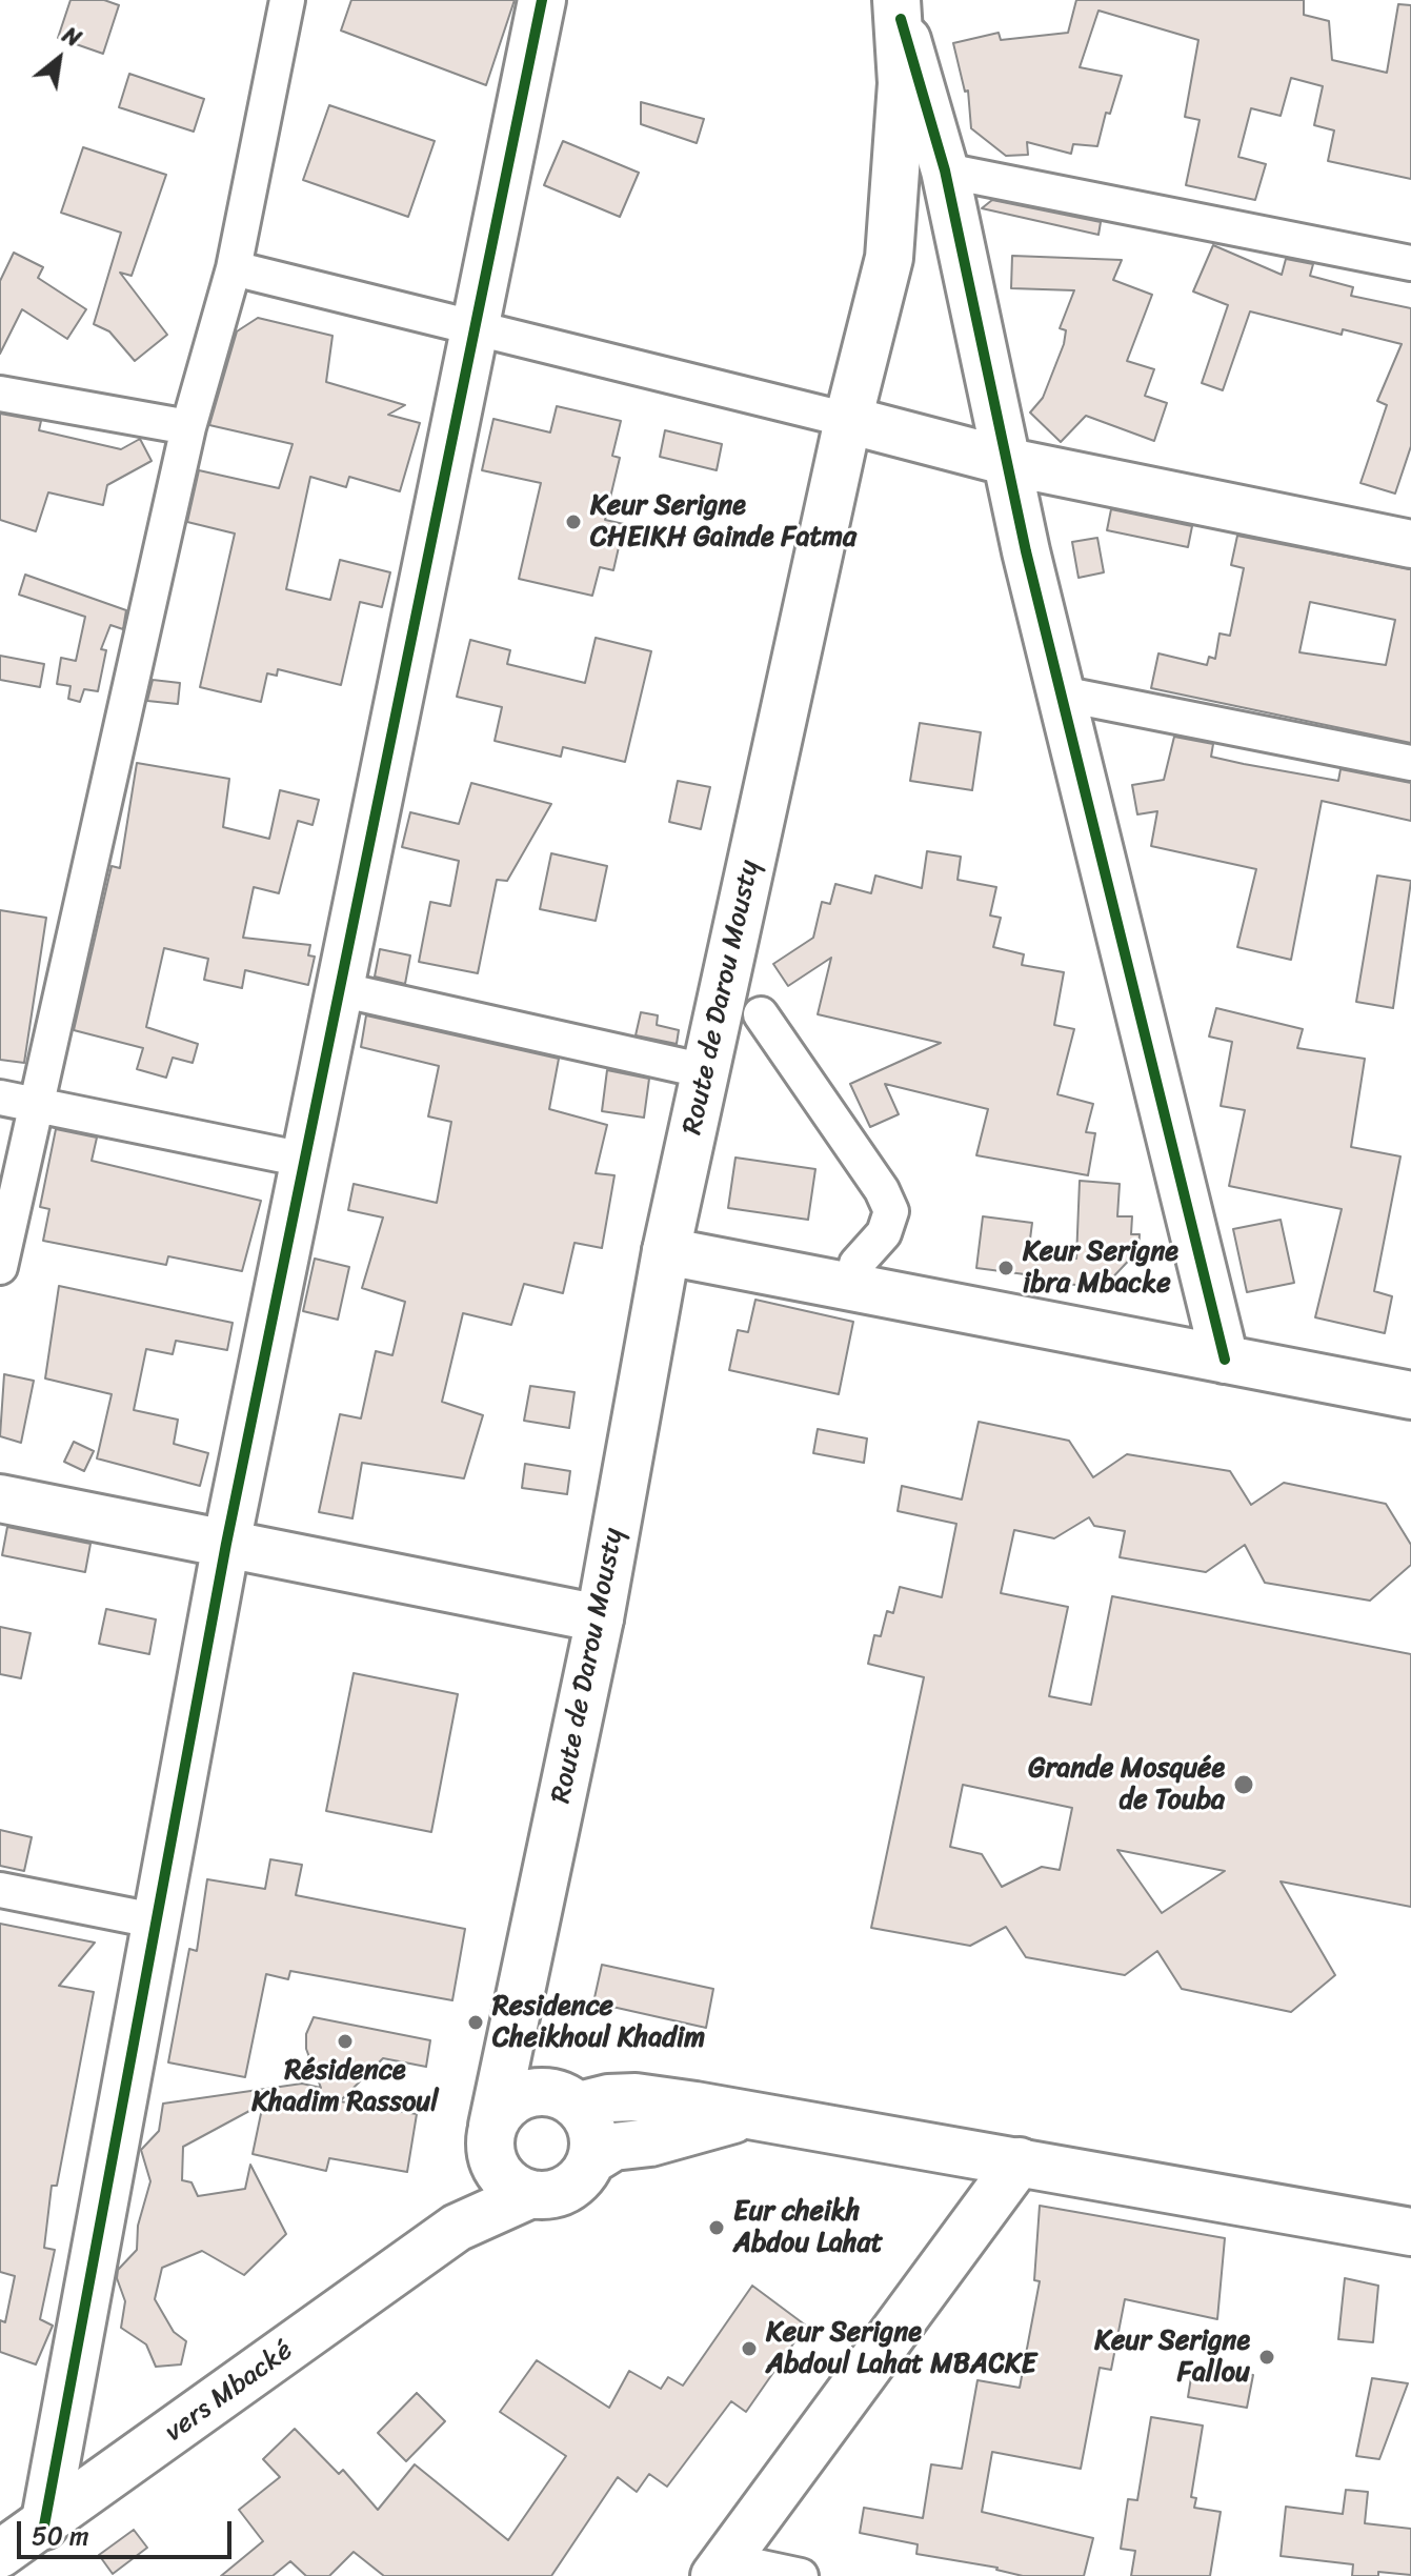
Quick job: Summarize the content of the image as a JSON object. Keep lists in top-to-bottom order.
{
  "streets": {
    "street": ["Route de Darou Mousty", "vers Mbacké"]
  },
  "crossings": [
    ["Route de Darou Mousty", "vers Mbacké"]
  ],
  "places": [
    "Keur Serigne CHEIKH Gainde Fatma",
    "Keur Serigne ibra Mbacke",
    "Grande Mosquée de Touba",
    "Residence Cheikhoul Khadim",
    "Résidence Khadim Rassoul",
    "Eur cheikh Abdou Lahat",
    "Keur Serigne Abdoul Lahat MBACKE",
    "Keur Serigne Fallou"
  ],
  "scale_bar": "50 m",
  "north": "top right"
}
